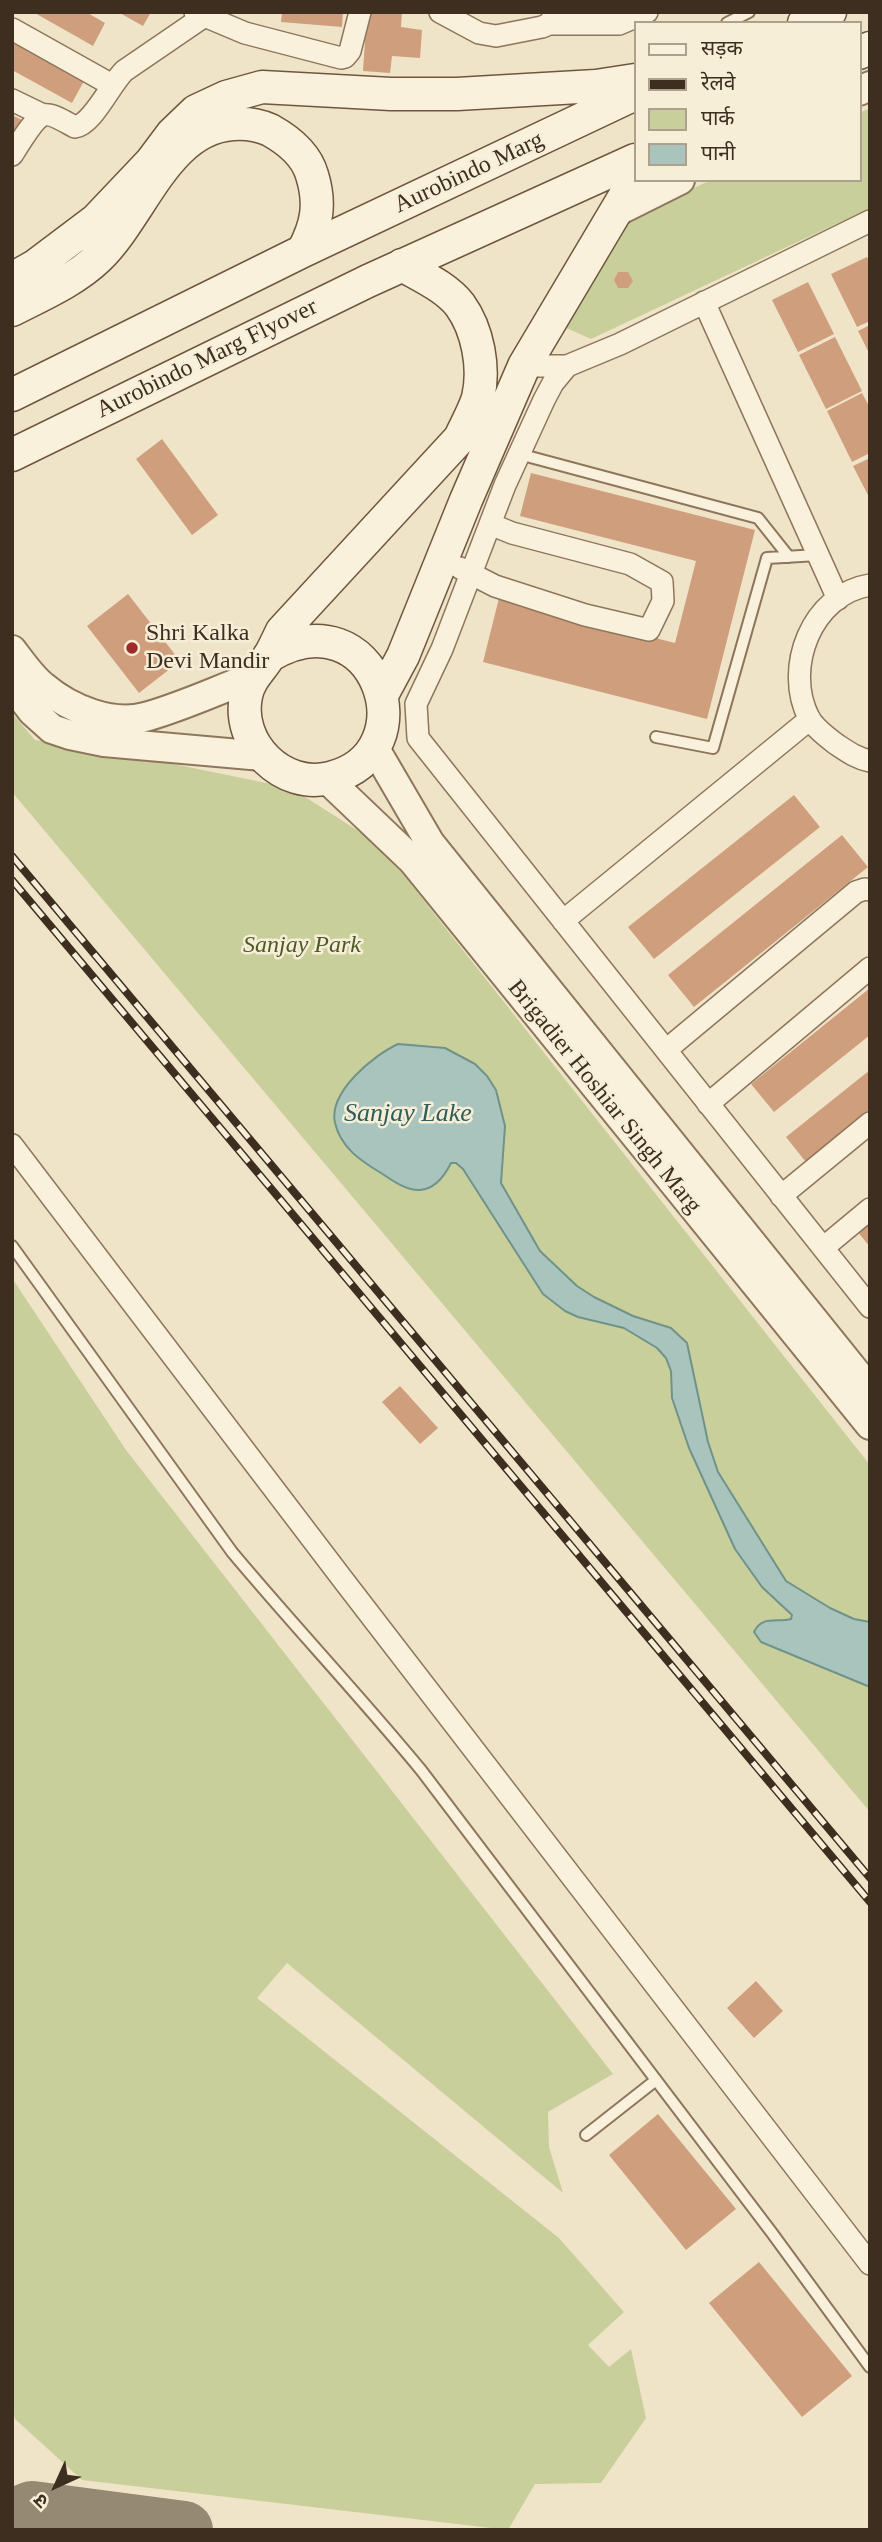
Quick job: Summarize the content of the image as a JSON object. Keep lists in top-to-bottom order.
{
  "streets": {
    "main road": ["Aurobindo Marg", "Aurobindo Marg Flyover"],
    "street": ["Brigadier Hoshiar Singh Marg"]
  },
  "water": ["Sanjay Lake"],
  "parks": ["Sanjay Park"],
  "places": ["Shri Kalka Devi Mandir"],
  "legend": [
    "सड़क",
    "रेलवे",
    "पार्क",
    "पानी"
  ],
  "north": "bottom left"
}
